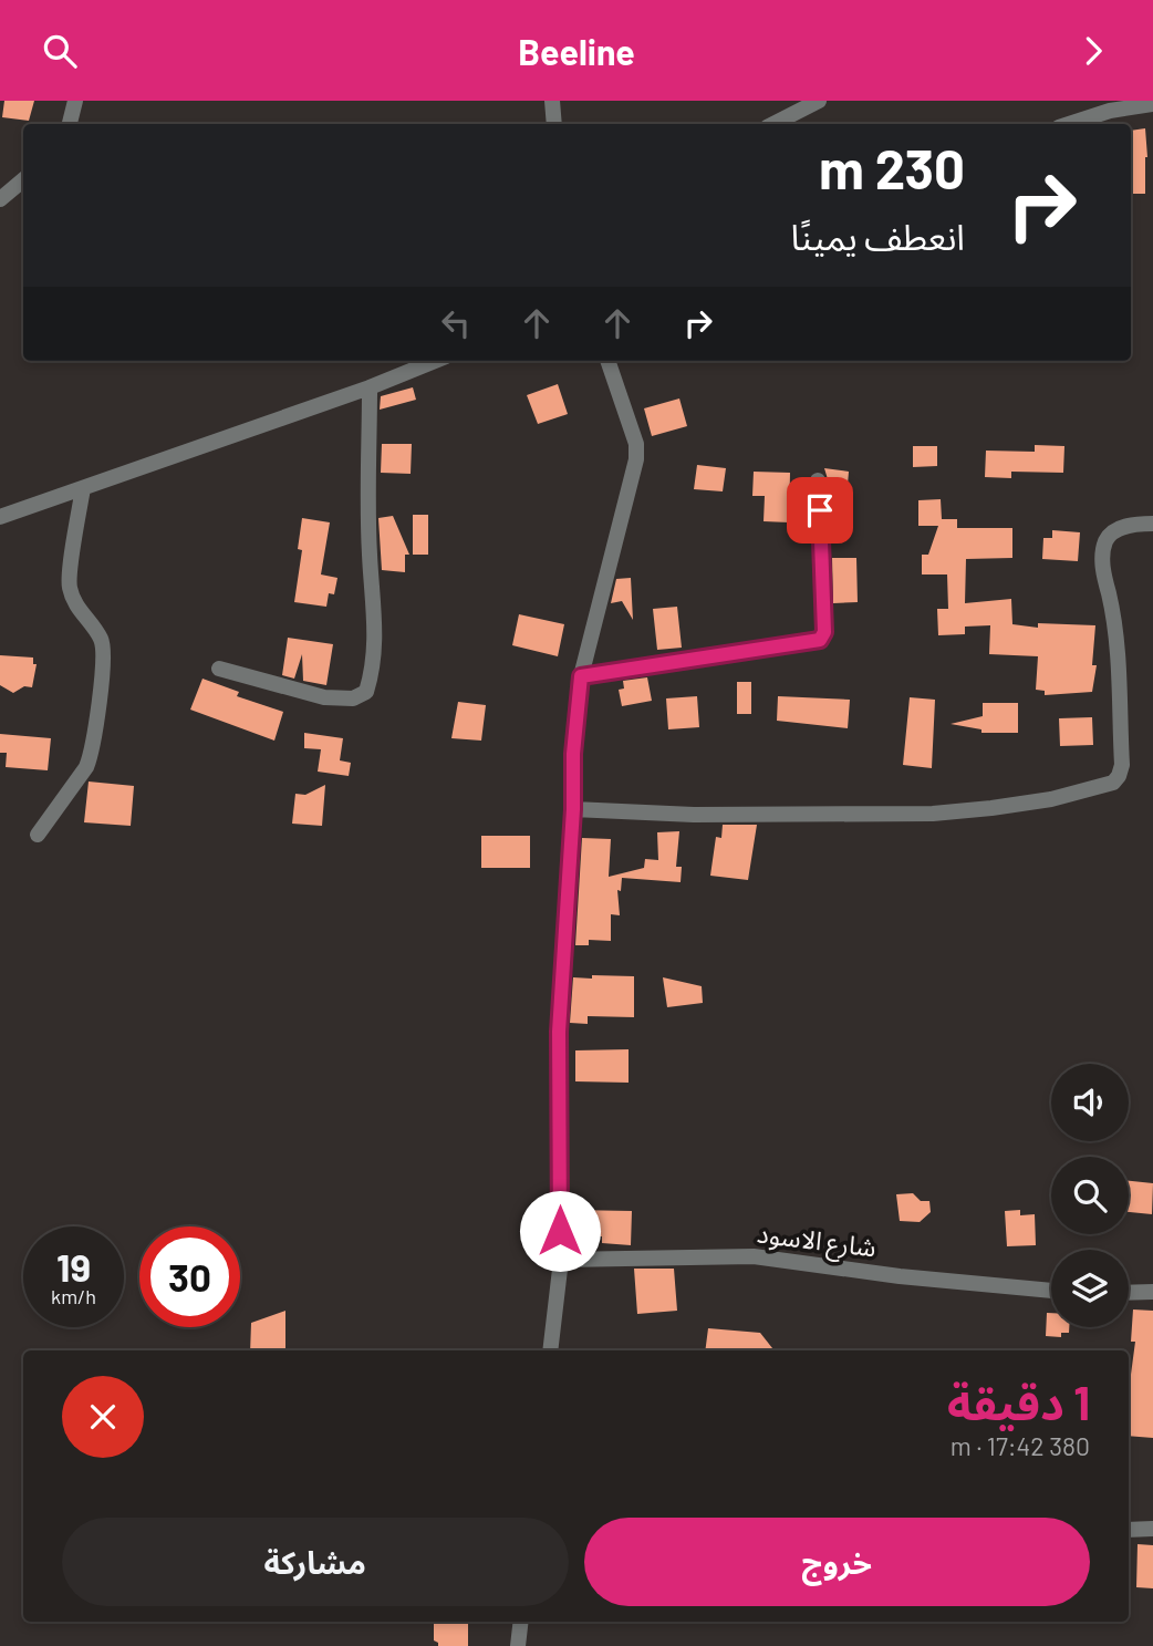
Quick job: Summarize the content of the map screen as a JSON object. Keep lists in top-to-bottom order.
{
  "streets": {
    "street": ["شارع الاسود"]
  },
  "page": {
    "header": "Beeline",
    "turn": ["230 m", "انعطف يمينًا"],
    "speed": "19 km/h",
    "limit": "30",
    "heading": ["1 دقيقة", "380 m · 17:42"],
    "buttons": ["خروج", "مشاركة"]
  }
}
